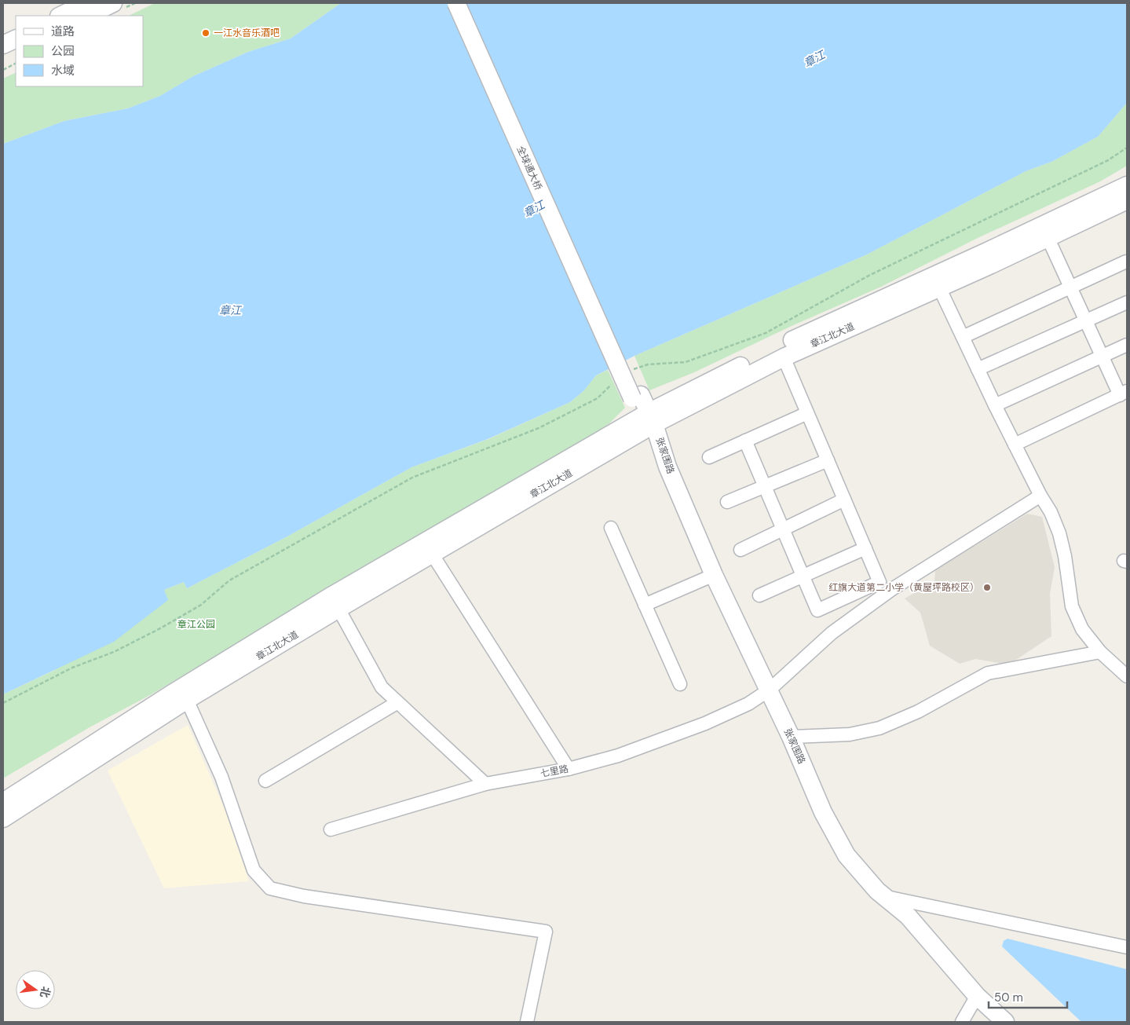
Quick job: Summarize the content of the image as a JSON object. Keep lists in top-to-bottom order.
{
  "streets": {
    "main road": ["全球通大桥", "章江北大道", "张家围路"],
    "street": ["七里路"]
  },
  "crossings": [
    ["全球通大桥", "张家围路"],
    ["章江北大道", "张家围路"],
    ["张家围路", "七里路"]
  ],
  "water": ["章江"],
  "parks": ["章江公园"],
  "places": ["一江水音乐酒吧", "红旗大道第二小学（黄屋坪路校区）"],
  "legend": ["道路", "公园", "水域"],
  "scale_bar": "50 m",
  "north": "right"
}
